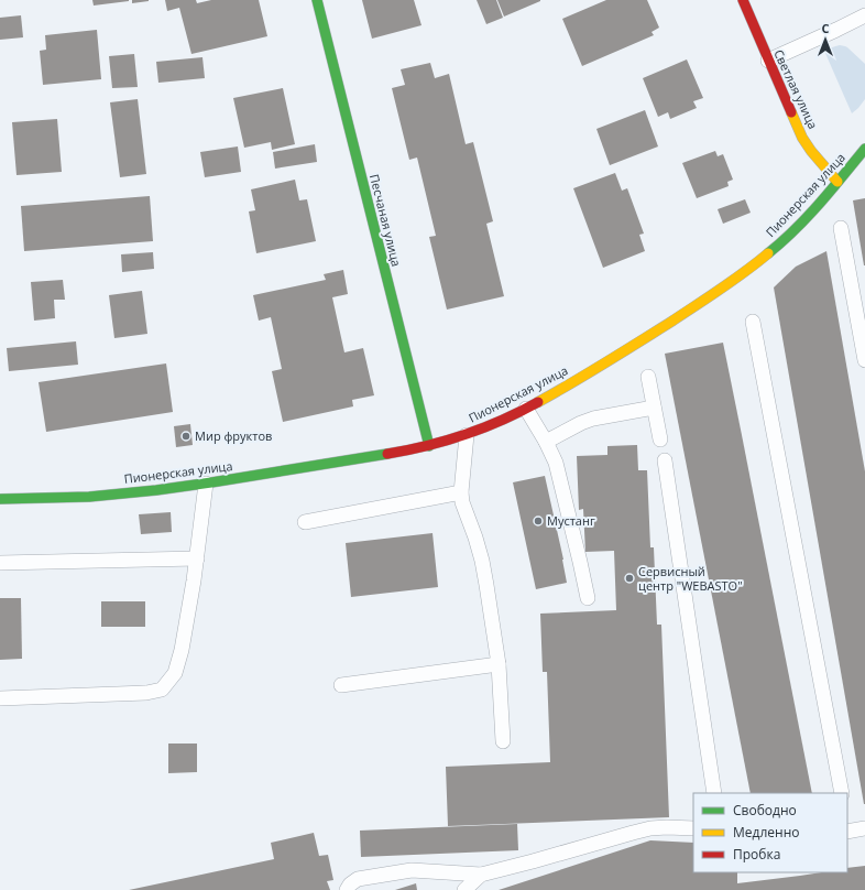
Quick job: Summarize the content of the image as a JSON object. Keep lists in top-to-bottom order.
{
  "streets": {
    "street": ["Светлая улица", "Пионерская улица", "Песчаная улица"]
  },
  "crossings": [
    ["Светлая улица", "Пионерская улица"],
    ["Пионерская улица", "Песчаная улица"]
  ],
  "places": ["Мир фруктов", "Мустанг", "Сервисный центр \"WEBASTO\""],
  "legend": ["Свободно", "Медленно", "Пробка"],
  "north": "top"
}
